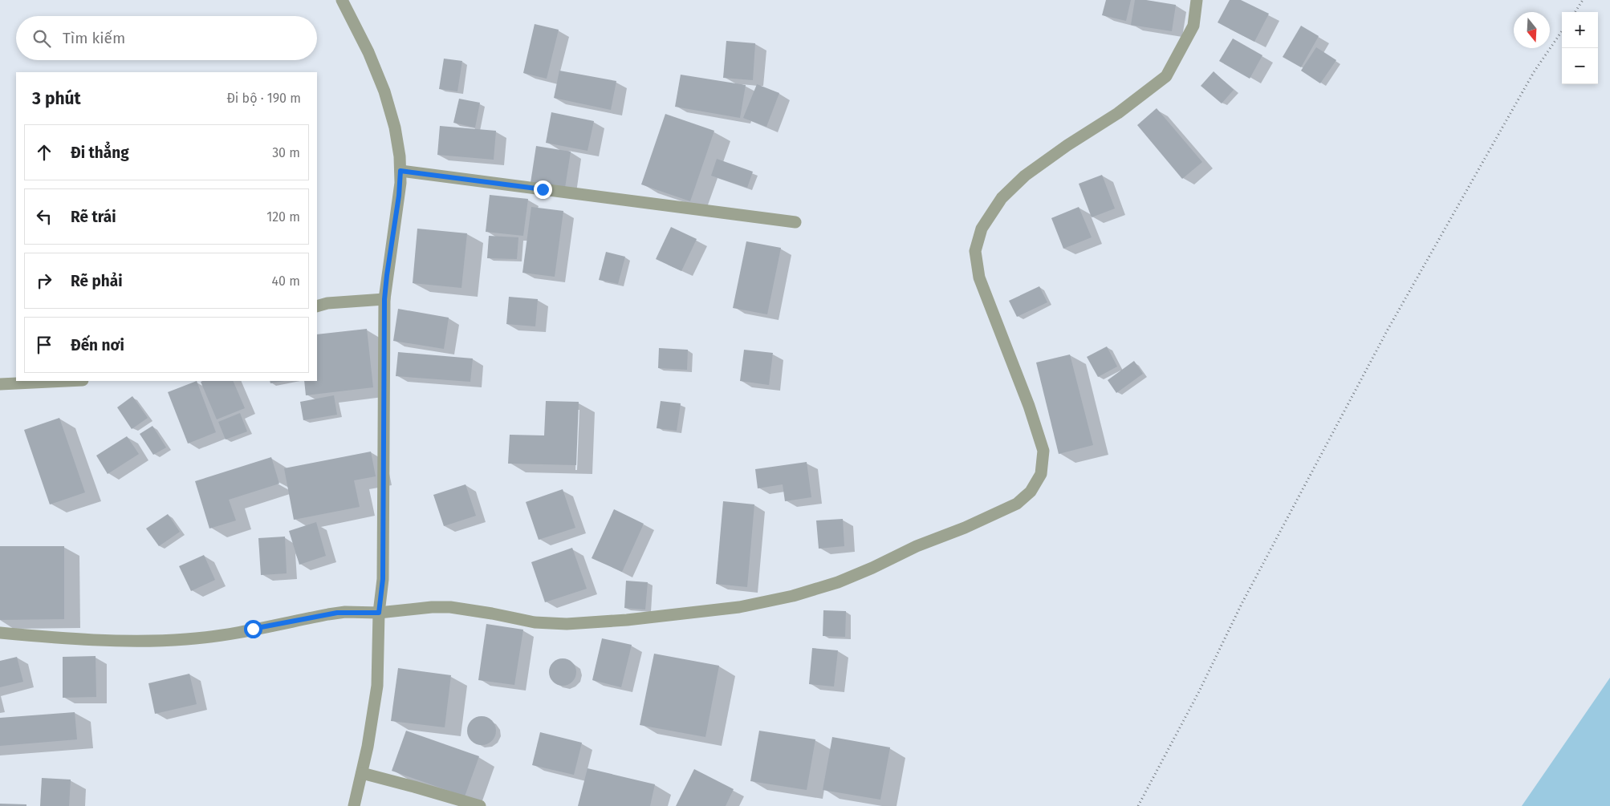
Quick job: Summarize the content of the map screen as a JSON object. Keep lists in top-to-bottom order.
{
  "north": "bottom",
  "page": {
    "map_buttons": ["+", "−"],
    "search": "Tìm kiếm",
    "heading": ["3 phút", "Đi bộ · 190 m"],
    "list": [
      ["Đi thẳng", "30 m"],
      ["Rẽ trái", "120 m"],
      ["Rẽ phải", "40 m"],
      "Đến nơi"
    ]
  }
}
